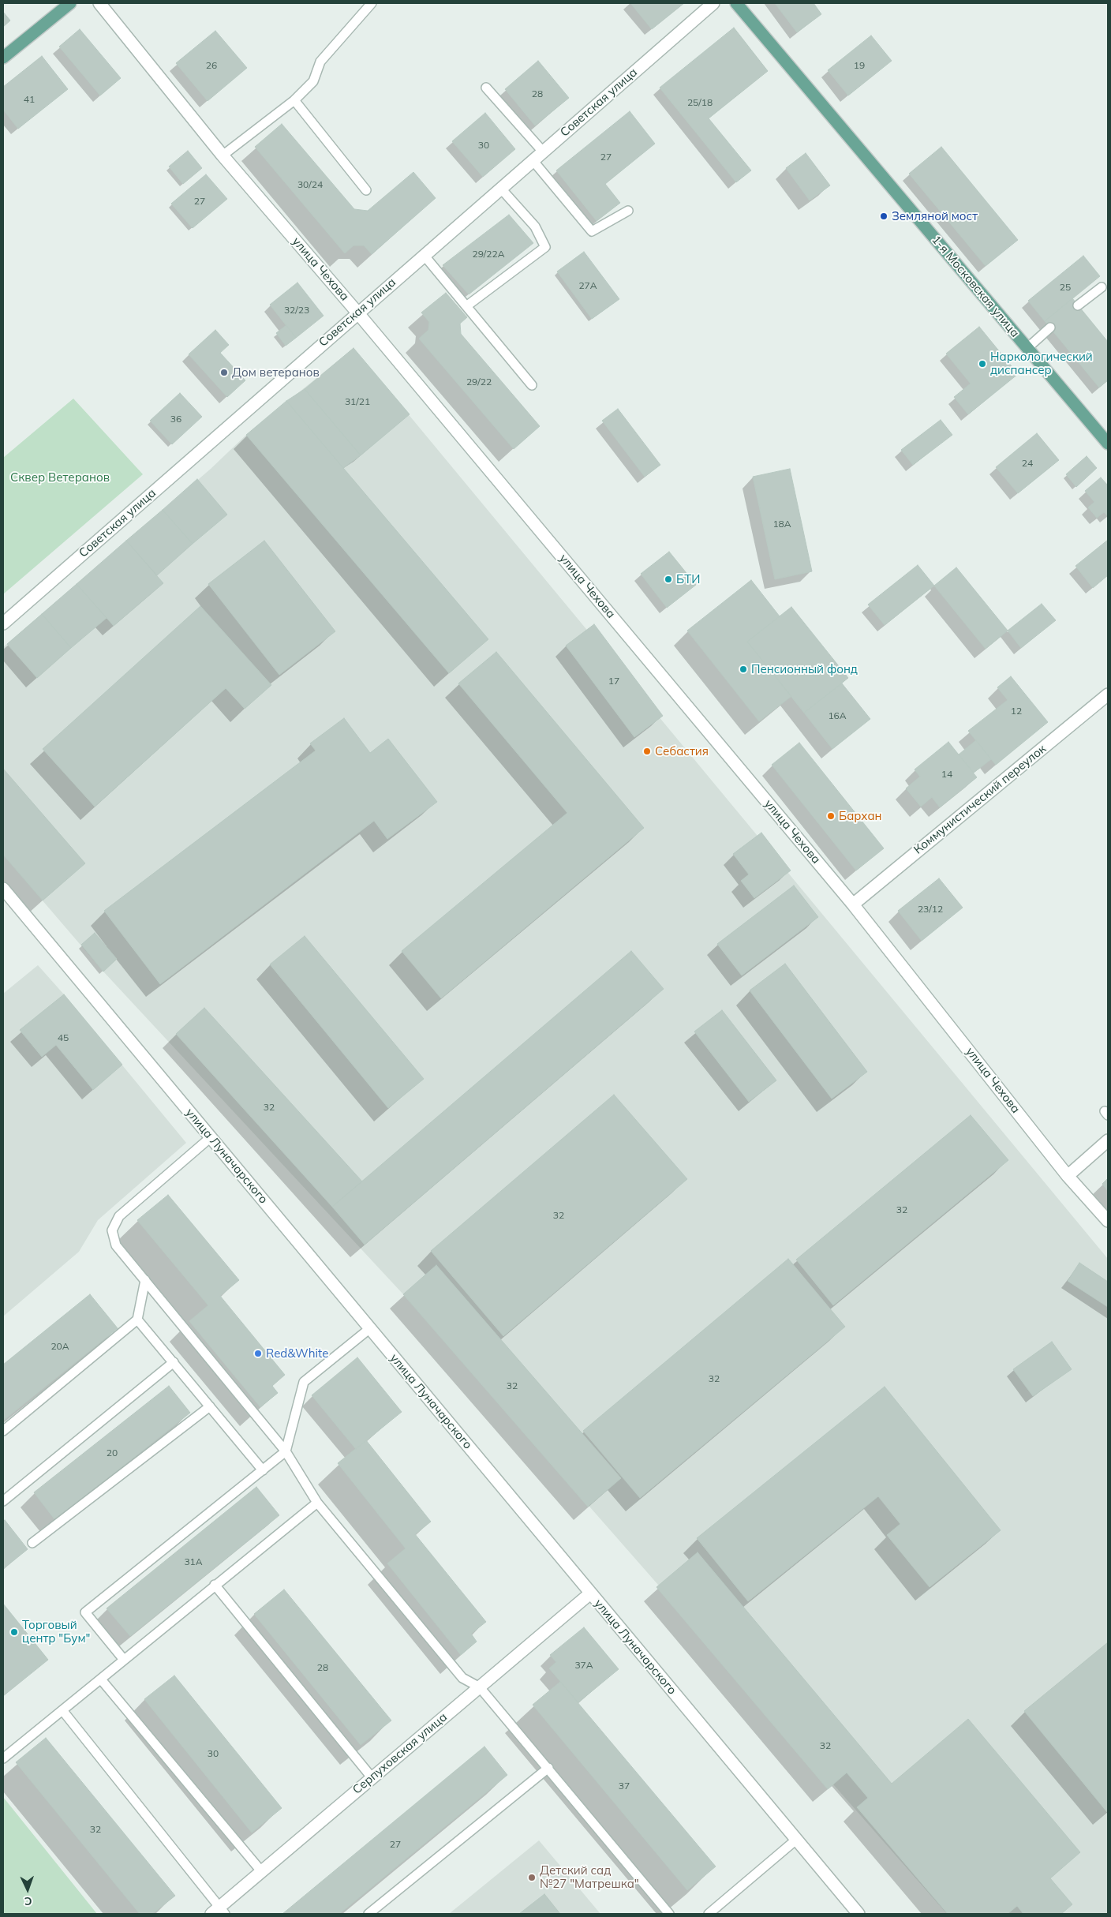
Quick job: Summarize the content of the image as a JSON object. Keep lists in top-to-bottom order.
{
  "streets": {
    "main road": ["1-я Московская улица"],
    "street": [
      "Советская улица",
      "улица Чехова",
      "Коммунистический переулок",
      "улица Луначарского",
      "Серпуховская улица"
    ]
  },
  "crossings": [
    ["Советская улица", "улица Чехова"],
    ["улица Чехова", "Коммунистический переулок"],
    ["улица Луначарского", "Серпуховская улица"]
  ],
  "parks": ["Сквер Ветеранов"],
  "places": [
    "Земляной мост",
    "Наркологический диспансер",
    "Дом ветеранов",
    "БТИ",
    "Пенсионный фонд",
    "Себастия",
    "Бархан",
    "Red&White",
    "Торговый центр \"Бум\"",
    "Детский сад №27 \"Матрешка\""
  ],
  "house_numbers": [
    "26",
    "19",
    "28",
    "41",
    "25/18",
    "30",
    "27",
    "30/24",
    "27",
    "29/22А",
    "27А",
    "25",
    "32/23",
    "29/22",
    "31/21",
    "36",
    "24",
    "18А",
    "17",
    "12",
    "16А",
    "14",
    "23/12",
    "45",
    "32",
    "32",
    "32",
    "20А",
    "32",
    "32",
    "20",
    "31А",
    "37А",
    "28",
    "32",
    "30",
    "37",
    "32",
    "27"
  ],
  "north": "bottom"
}
